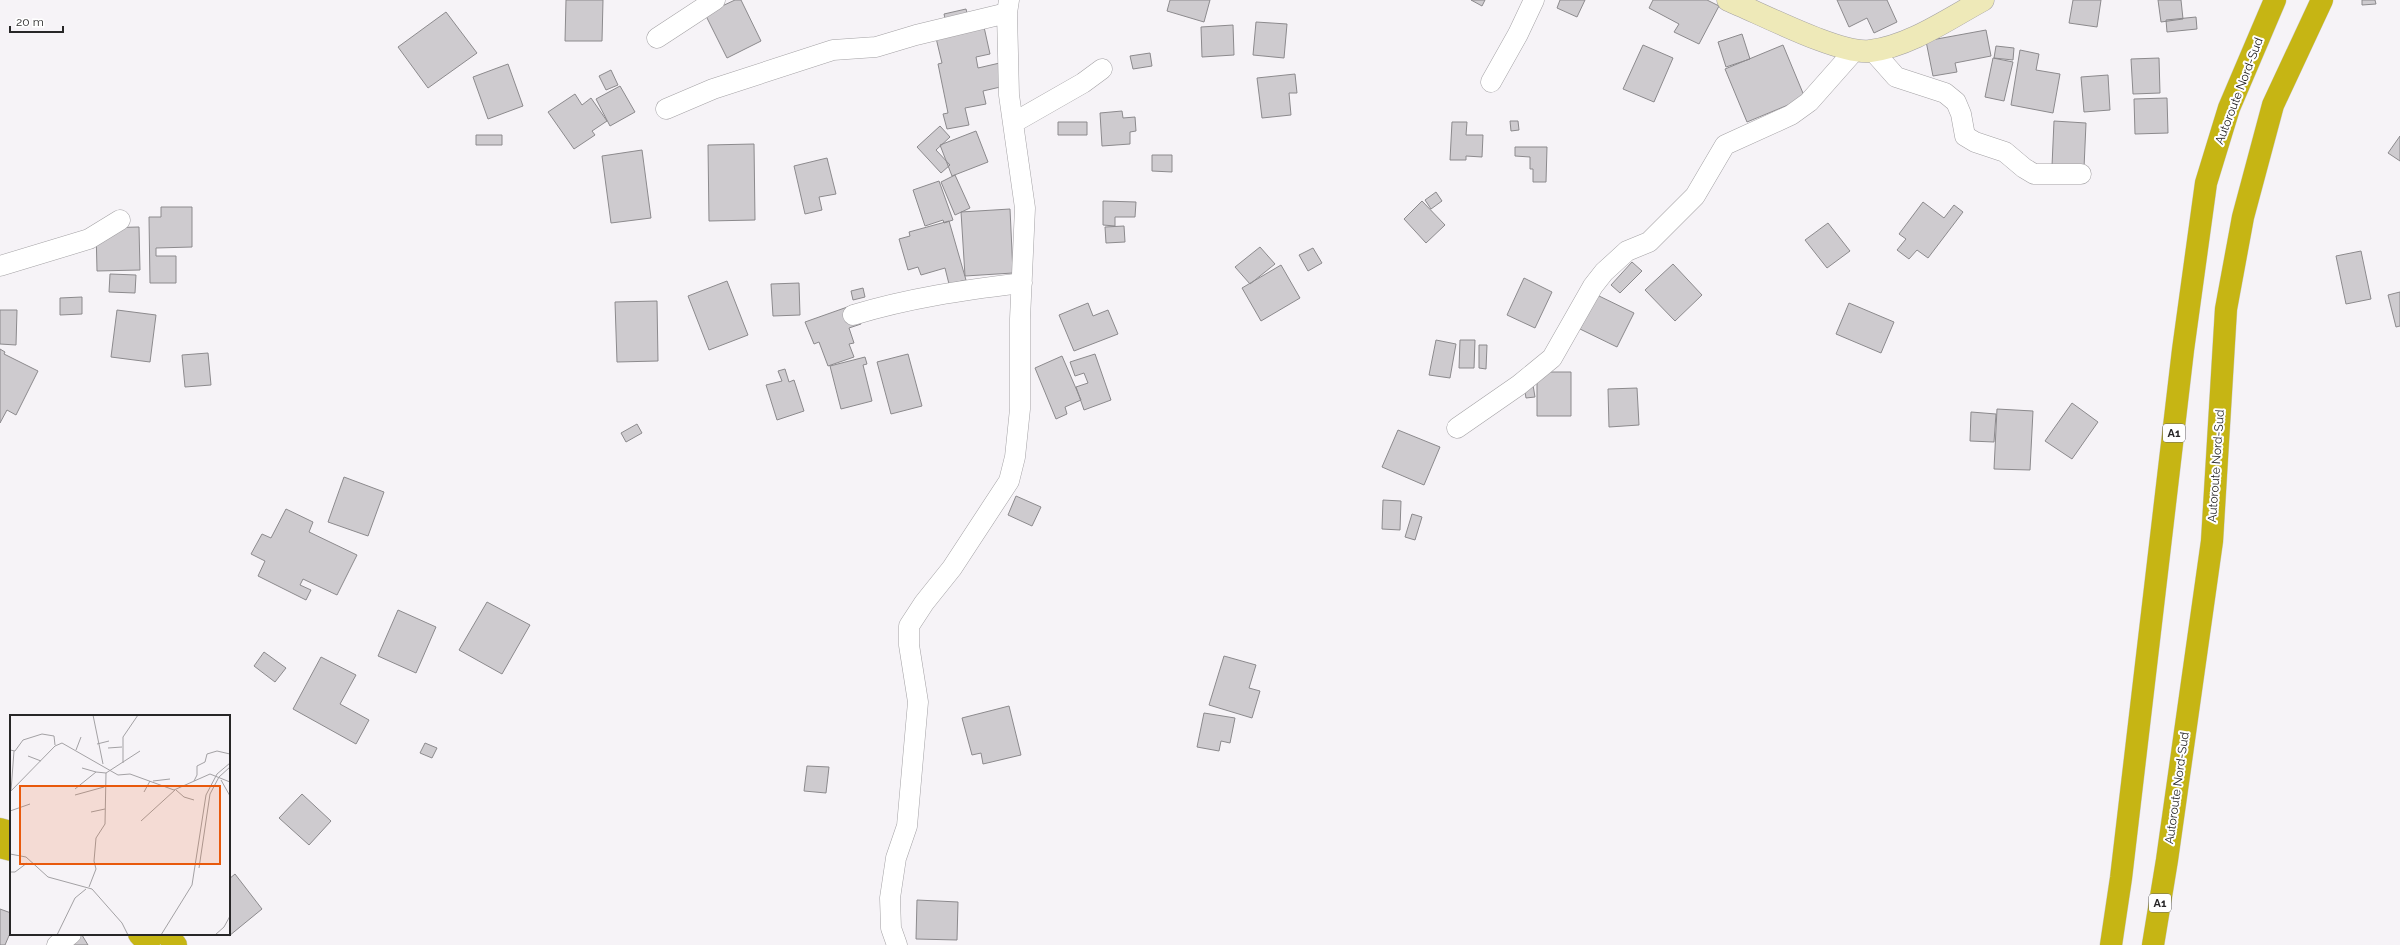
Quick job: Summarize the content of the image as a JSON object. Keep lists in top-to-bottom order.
{
  "streets": {
    "highway": ["Autoroute Nord-Sud", "A1"]
  },
  "scale_bar": "20 m"
}
